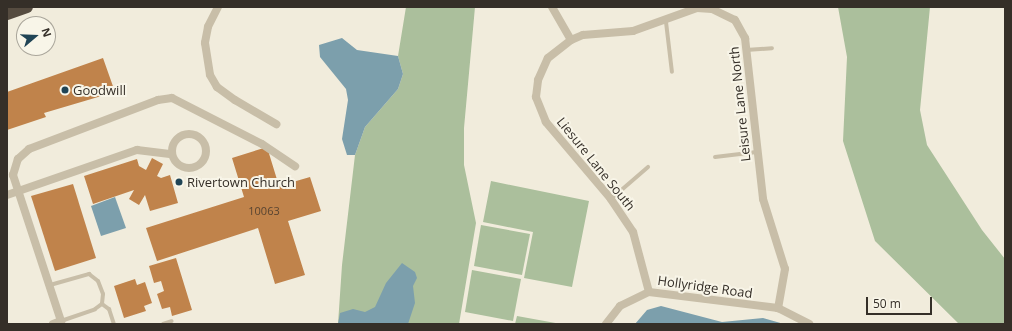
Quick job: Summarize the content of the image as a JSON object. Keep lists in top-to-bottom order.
{
  "streets": {
    "street": ["Leisure Lane North", "Liesure Lane South", "Hollyridge Road"]
  },
  "crossings": [
    ["Leisure Lane North", "Liesure Lane South"],
    ["Leisure Lane North", "Hollyridge Road"],
    ["Liesure Lane South", "Hollyridge Road"]
  ],
  "places": ["Goodwill", "Rivertown Church"],
  "house_numbers": ["10063"],
  "scale_bar": "50 m",
  "north": "right"
}
